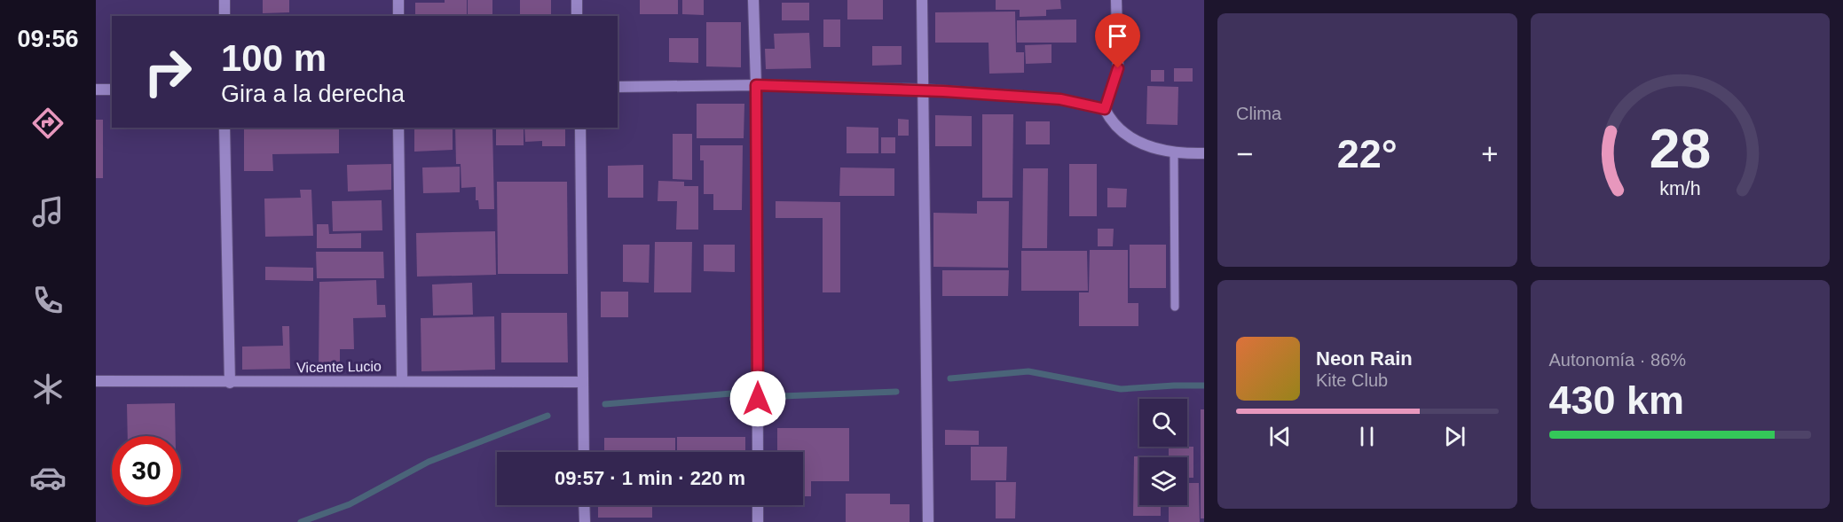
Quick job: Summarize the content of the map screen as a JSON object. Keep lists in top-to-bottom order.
{
  "streets": {
    "street": ["Vicente Lucio"]
  },
  "page": {
    "tabs": "09:56",
    "tile": [
      "Clima",
      ["Autonomía · 86%", "430 km"]
    ],
    "turn": ["100 m", "Gira a la derecha"],
    "heat": ["−", "22°", "+"],
    "song": ["Neon Rain", "Kite Club"],
    "limit": "30",
    "trip": "09:57 · 1 min · 220 m",
    "gauge": ["28", "km/h"]
  }
}
